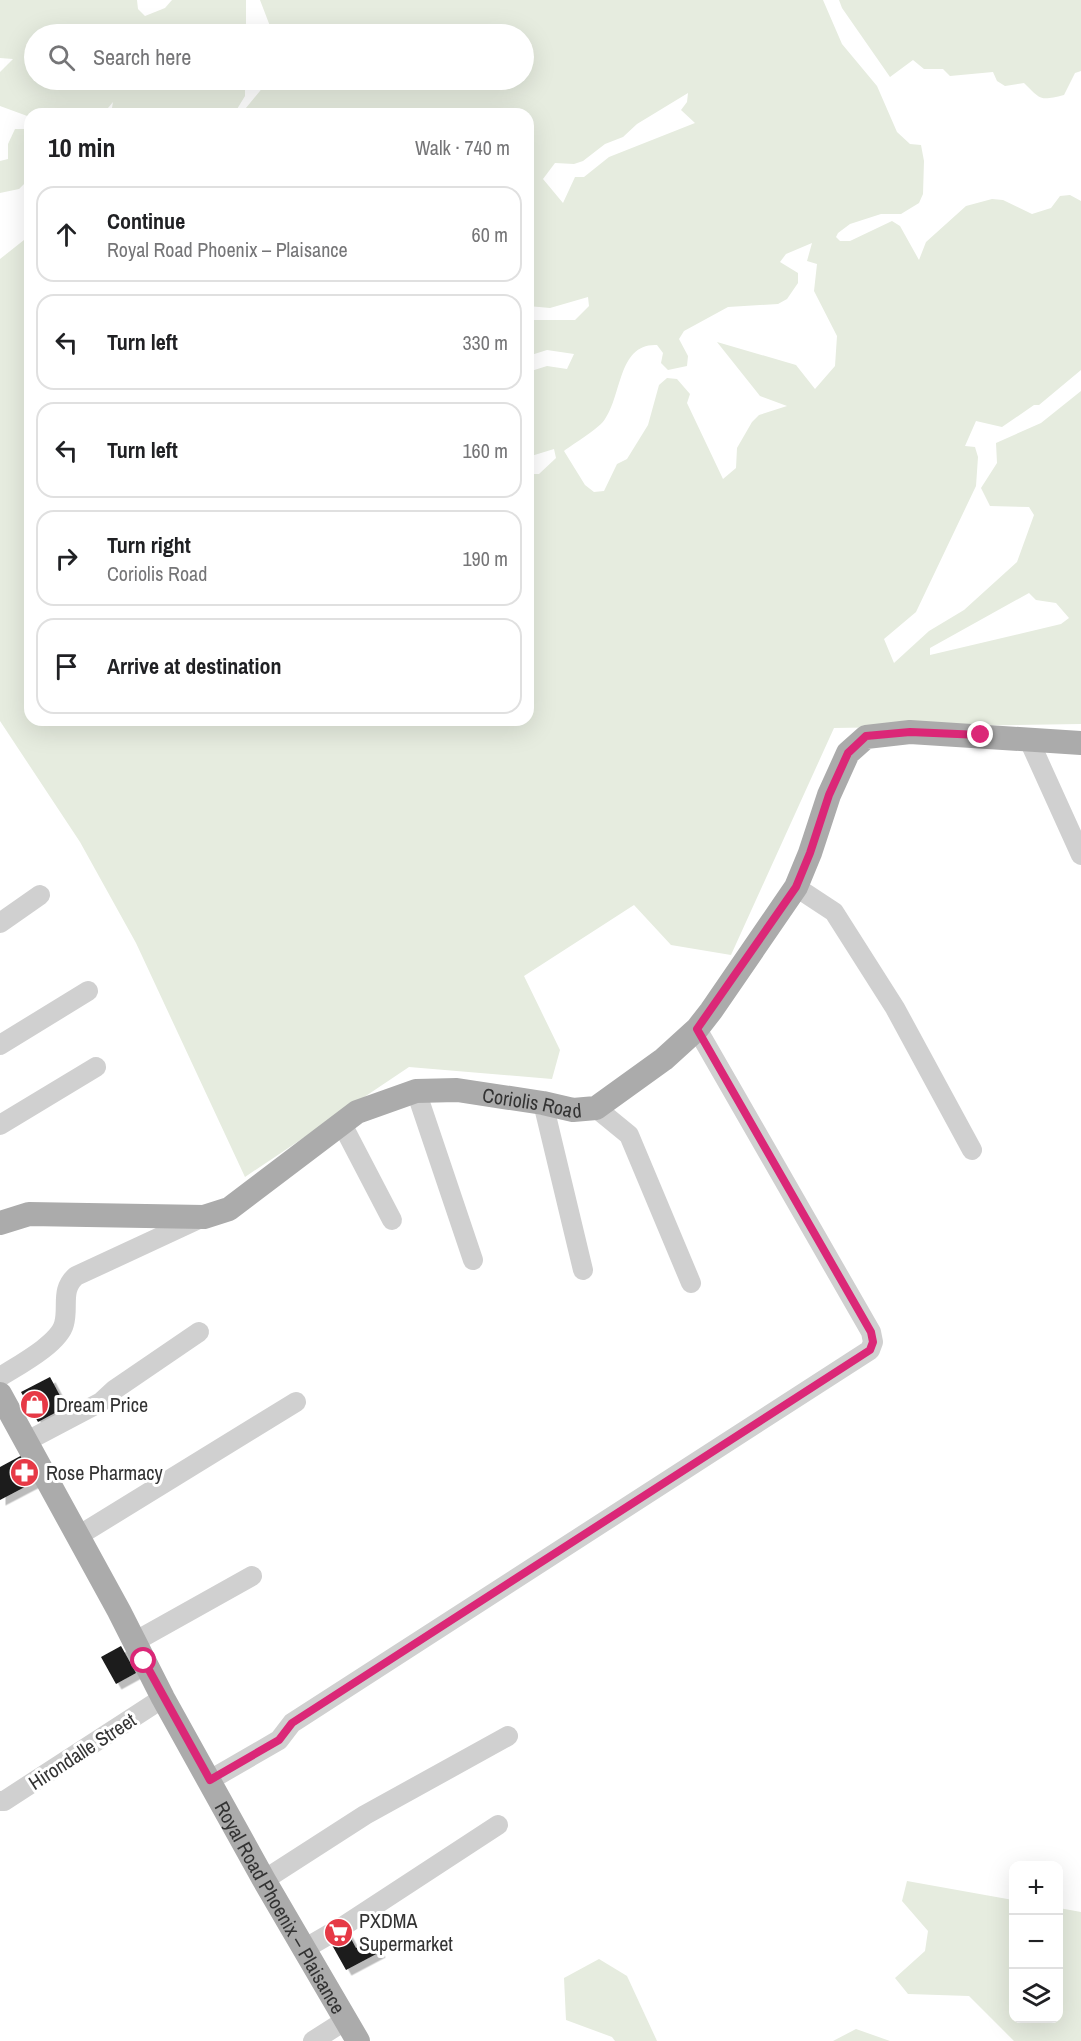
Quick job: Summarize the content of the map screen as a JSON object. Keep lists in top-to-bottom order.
{
  "streets": {
    "main road": ["Coriolis Road", "Royal Road Phoenix – Plaisance"],
    "street": ["Hirondalle Street"]
  },
  "crossings": [
    ["Hirondalle Street", "Royal Road Phoenix – Plaisance"]
  ],
  "places": {
    "shop": ["Dream Price"],
    "pharmacy": ["Rose Pharmacy"],
    "supermarket": ["PXDMA Supermarket"]
  },
  "page": {
    "search": "Search here",
    "heading": ["10 min", "Walk · 740 m"],
    "list": [
      ["Continue", "Royal Road Phoenix – Plaisance", "60 m"],
      ["Turn left", "330 m"],
      ["Turn left", "160 m"],
      ["Turn right", "Coriolis Road", "190 m"],
      "Arrive at destination"
    ],
    "map_buttons": ["+", "−"]
  }
}
